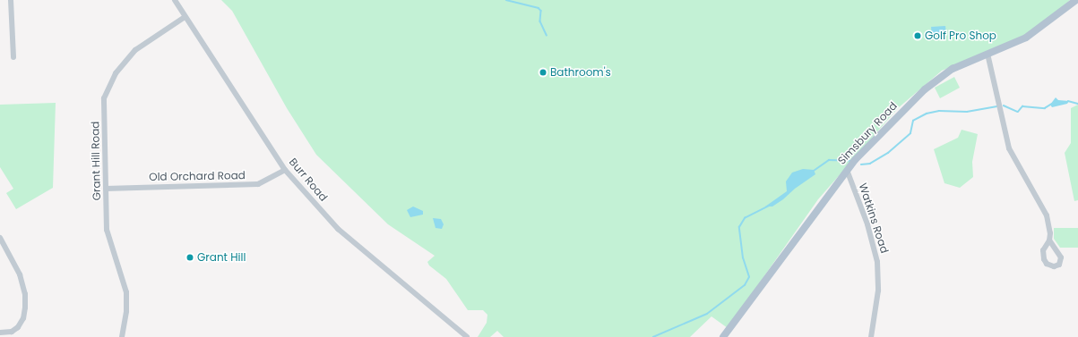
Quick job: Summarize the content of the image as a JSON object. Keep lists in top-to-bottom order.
{
  "streets": {
    "main road": ["Simsbury Road"],
    "street": [
      "Grant Hill Road",
      "Old Orchard Road",
      "Burr Road",
      "Watkins Road"
    ]
  },
  "crossings": [
    ["Simsbury Road", "Watkins Road"],
    ["Grant Hill Road", "Old Orchard Road"],
    ["Grant Hill Road", "Burr Road"],
    ["Old Orchard Road", "Burr Road"]
  ],
  "places": ["Golf Pro Shop", "Bathroom's", "Grant Hill"]
}
